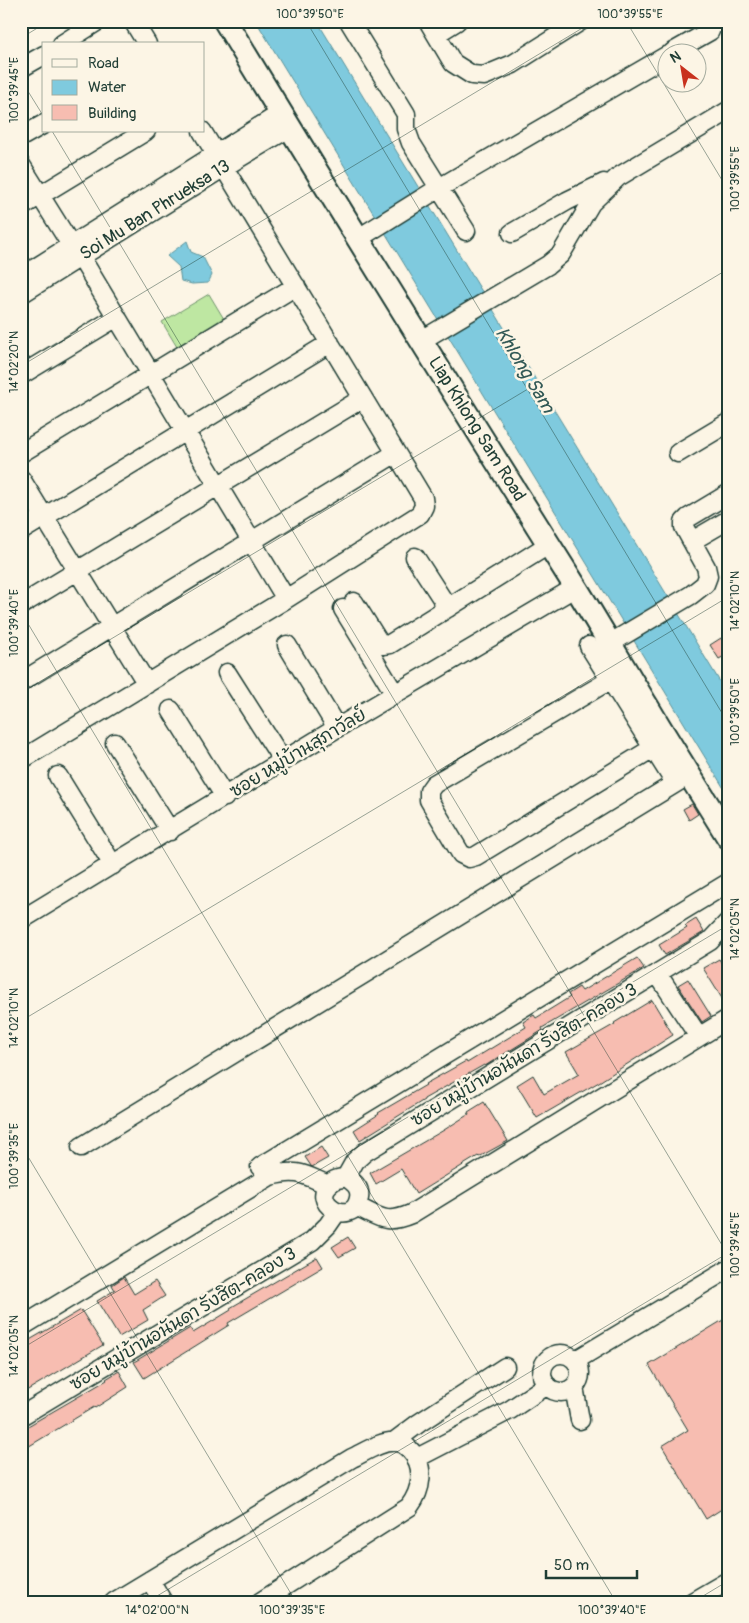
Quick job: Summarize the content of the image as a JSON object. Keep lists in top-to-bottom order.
{
  "streets": {
    "main road": ["Liap Khlong Sam Road"],
    "street": ["Soi Mu Ban Phrueksa 13", "ซอย หมู่บ้านสุภาวัลย์", "ซอย หมู่บ้านอนันดา รังสิต-คลอง 3"]
  },
  "crossings": [
    ["Soi Mu Ban Phrueksa 13", "Liap Khlong Sam Road"],
    ["Liap Khlong Sam Road", "ซอย หมู่บ้านสุภาวัลย์"]
  ],
  "water": ["Khlong Sam"],
  "legend": ["Road", "Water", "Building"],
  "scale_bar": "50 m",
  "north": "top left",
  "coordinates": [
    "100°39'50\"E",
    "100°39'55\"E",
    "100°39'45\"E",
    "14°02'20\"N",
    "14°02'10\"N",
    "100°39'40\"E",
    "14°02'05\"N",
    "100°39'35\"E",
    "14°02'00\"N"
  ]
}
